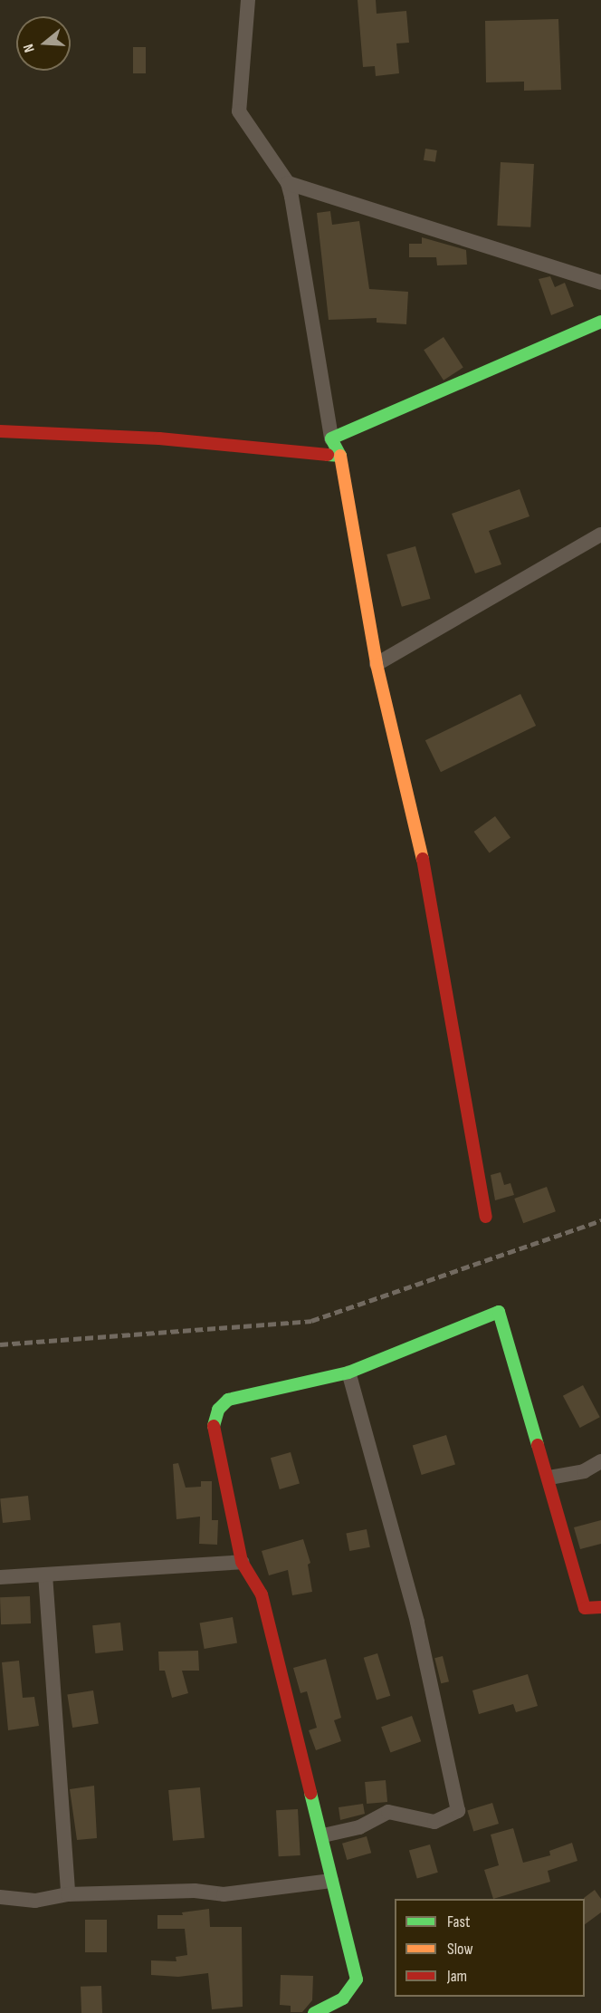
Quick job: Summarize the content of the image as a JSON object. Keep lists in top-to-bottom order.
{
  "legend": ["Fast", "Slow", "Jam"],
  "north": "left"
}
